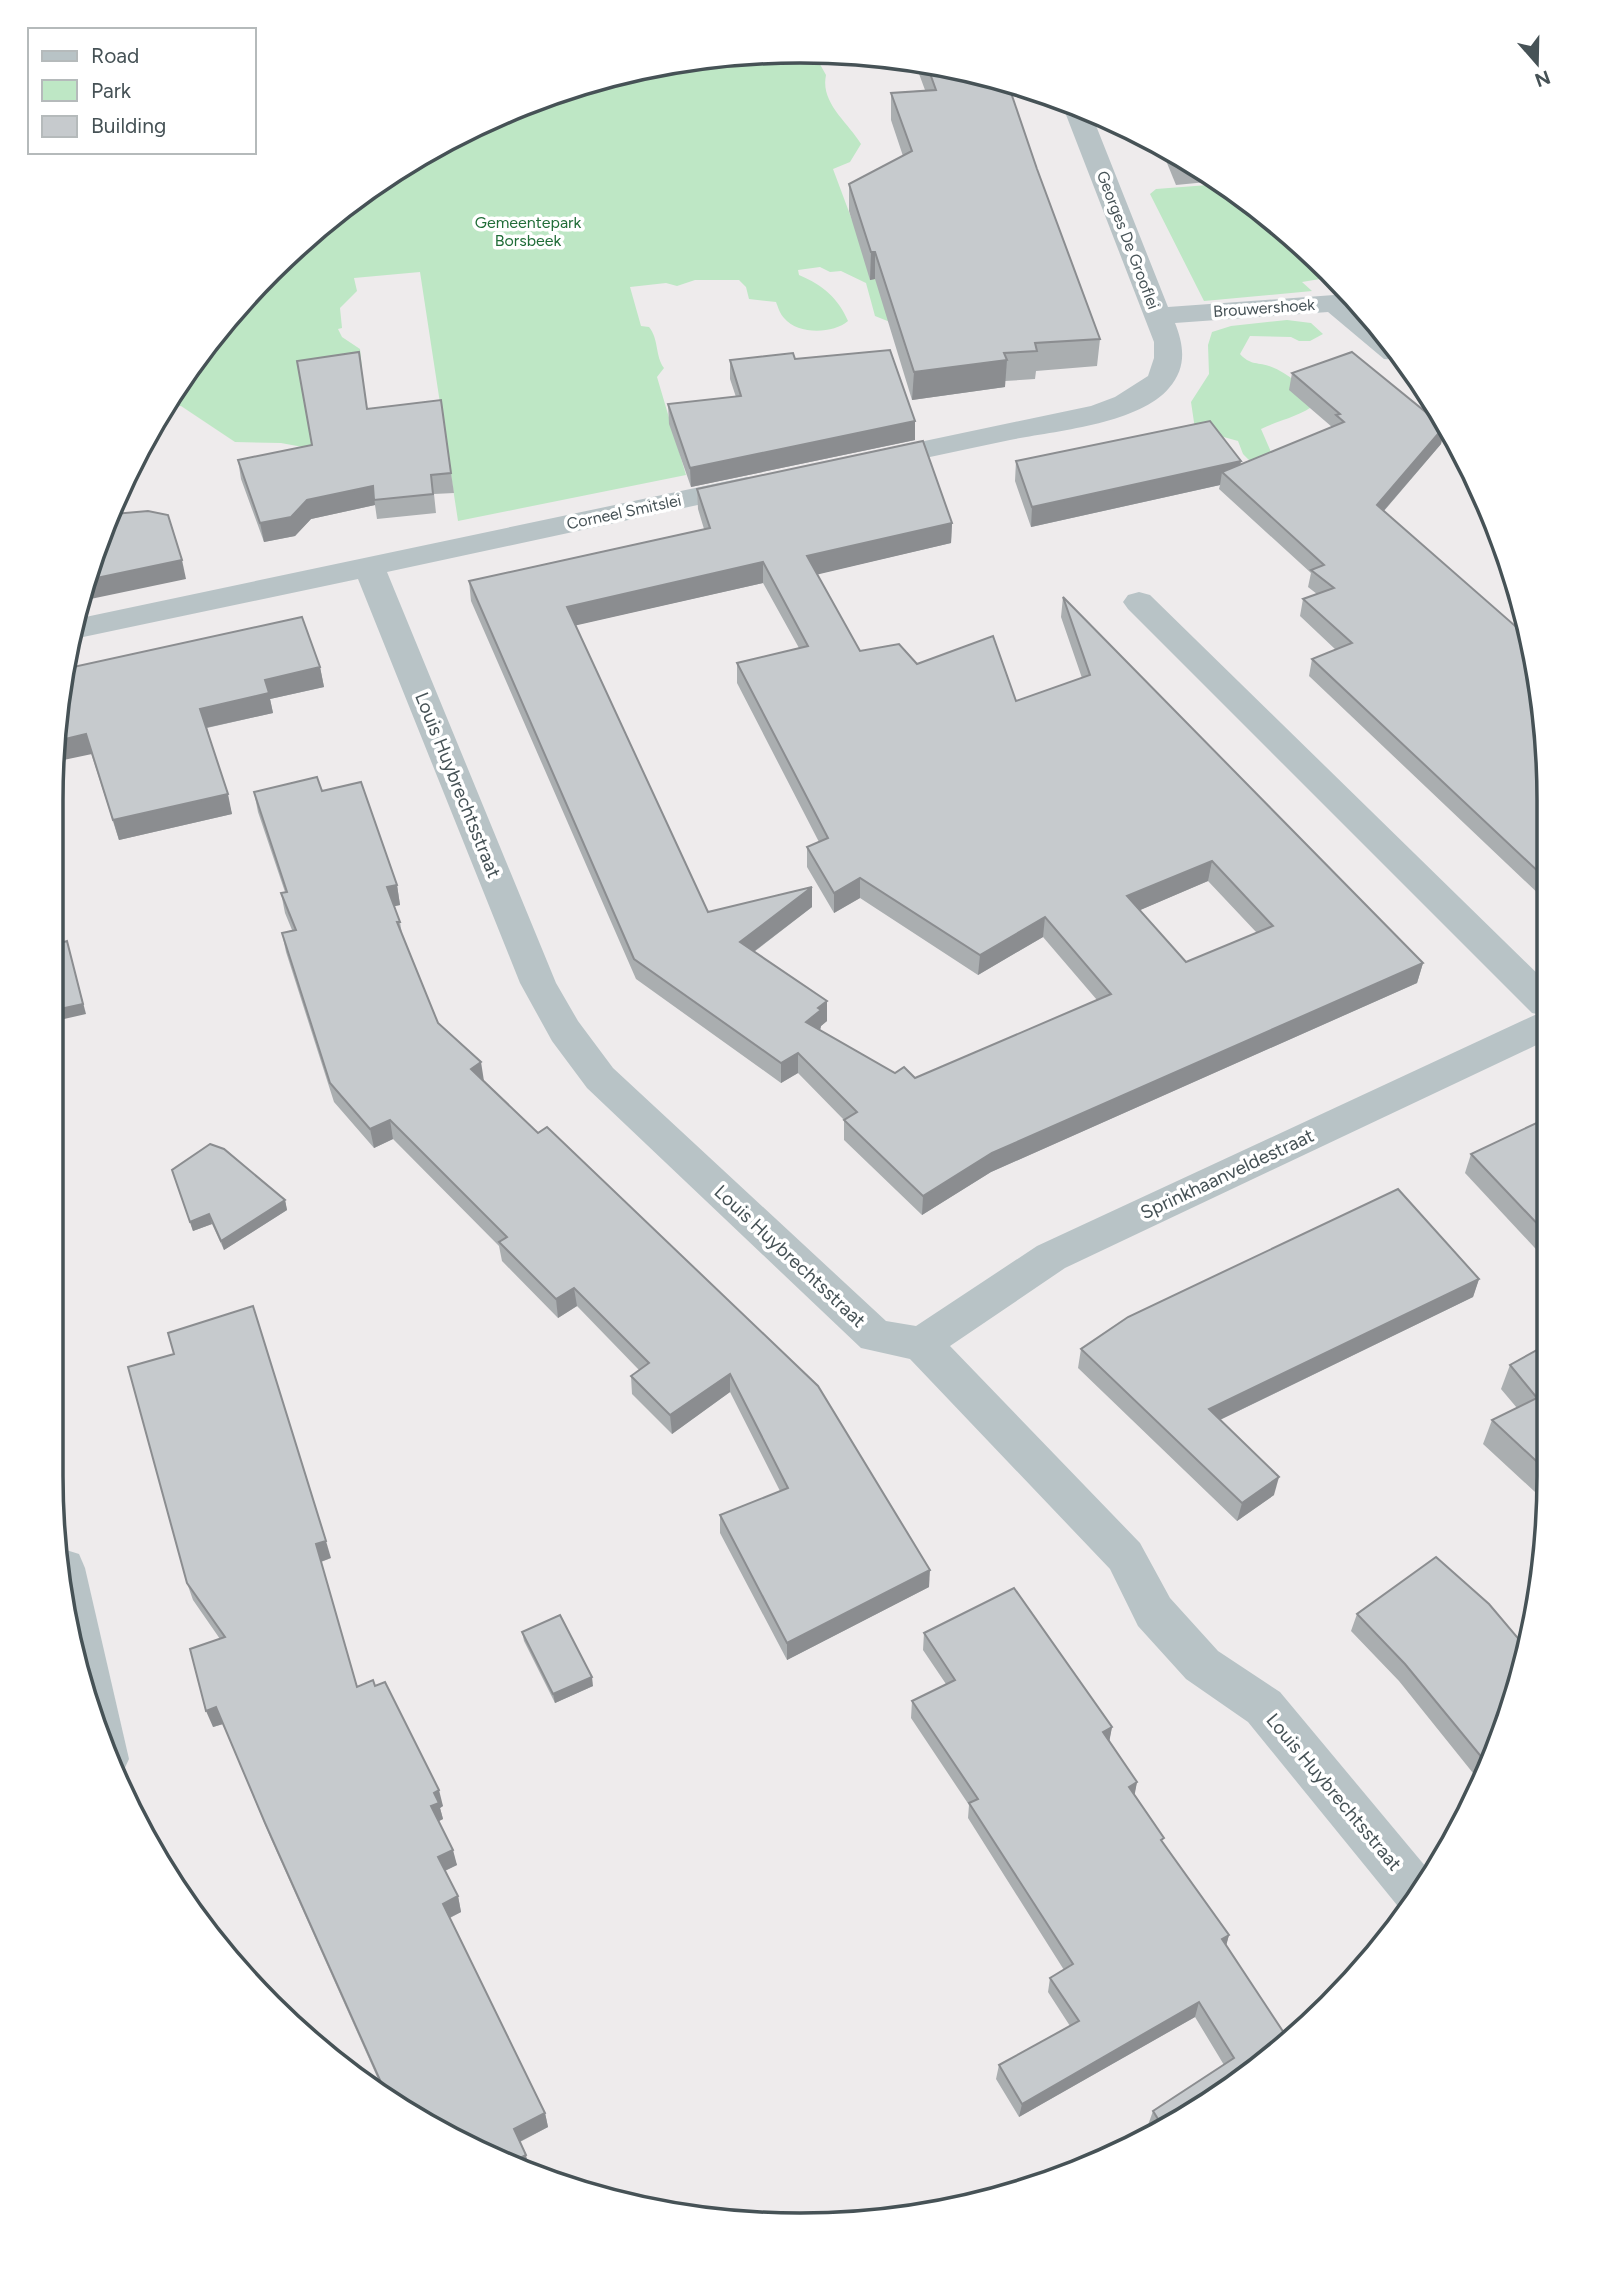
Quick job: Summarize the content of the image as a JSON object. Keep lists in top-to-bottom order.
{
  "streets": {
    "street": [
      "Georges De Grooflei",
      "Brouwershoek",
      "Corneel Smitslei",
      "Louis Huybrechtsstraat",
      "Sprinkhaanveldestraat"
    ]
  },
  "crossings": [
    ["Georges De Grooflei", "Brouwershoek"],
    ["Corneel Smitslei", "Louis Huybrechtsstraat"],
    ["Louis Huybrechtsstraat", "Sprinkhaanveldestraat"]
  ],
  "parks": ["Gemeentepark Borsbeek"],
  "legend": ["Road", "Park", "Building"],
  "north": "bottom"
}
